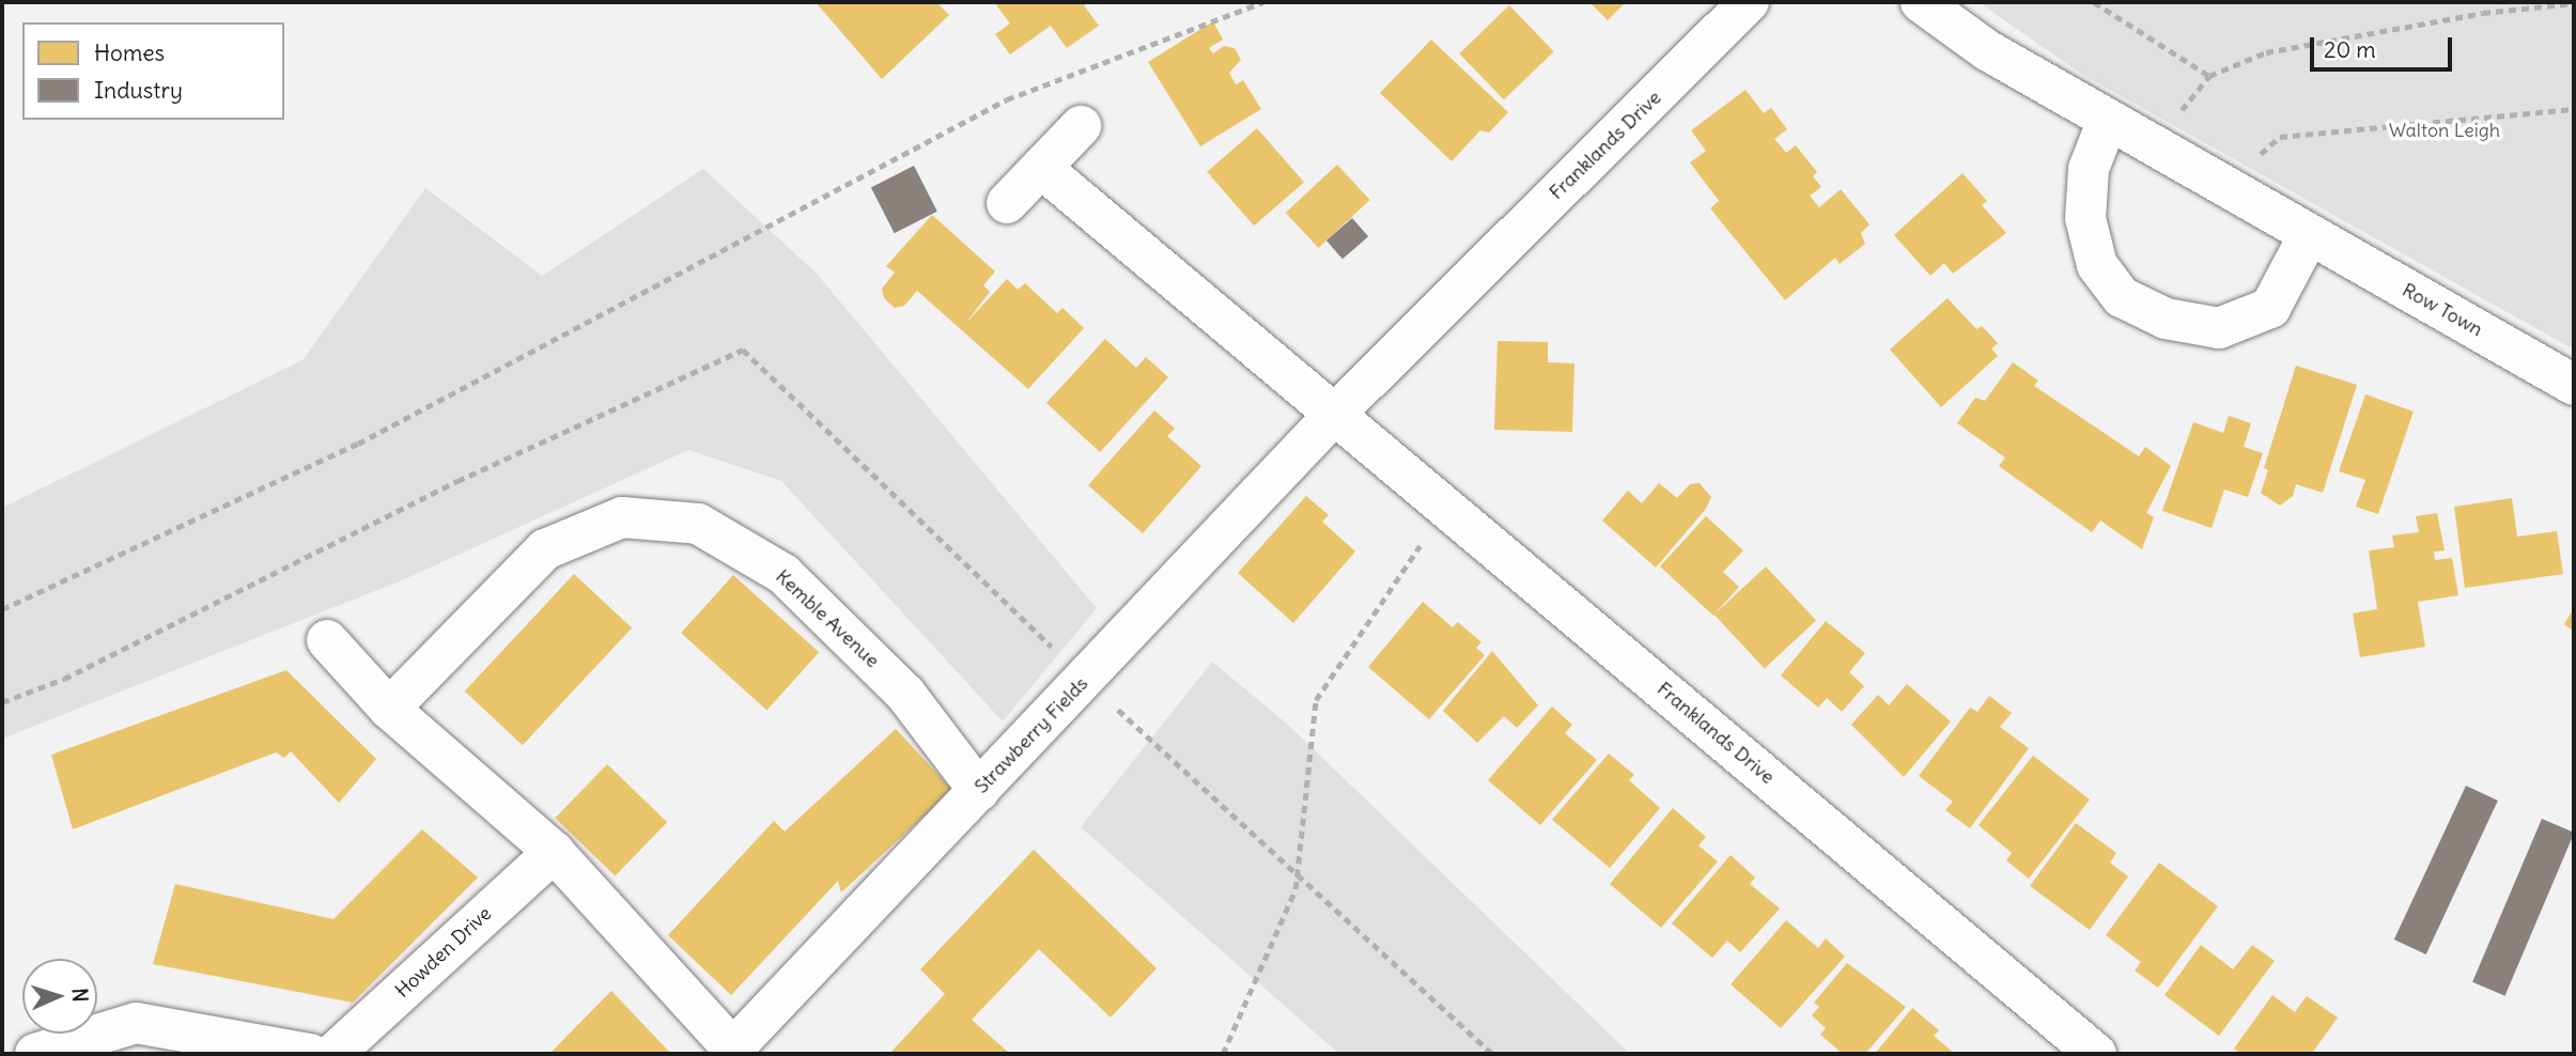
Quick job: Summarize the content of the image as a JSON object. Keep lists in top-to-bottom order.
{
  "streets": {
    "street": [
      "Franklands Drive",
      "Row Town",
      "Kemble Avenue",
      "Strawberry Fields",
      "Howden Drive"
    ]
  },
  "crossings": [
    ["Franklands Drive", "Strawberry Fields"],
    ["Kemble Avenue", "Strawberry Fields"]
  ],
  "parks": ["Walton Leigh"],
  "legend": ["Homes", "Industry"],
  "scale_bar": "20 m",
  "north": "right"
}
